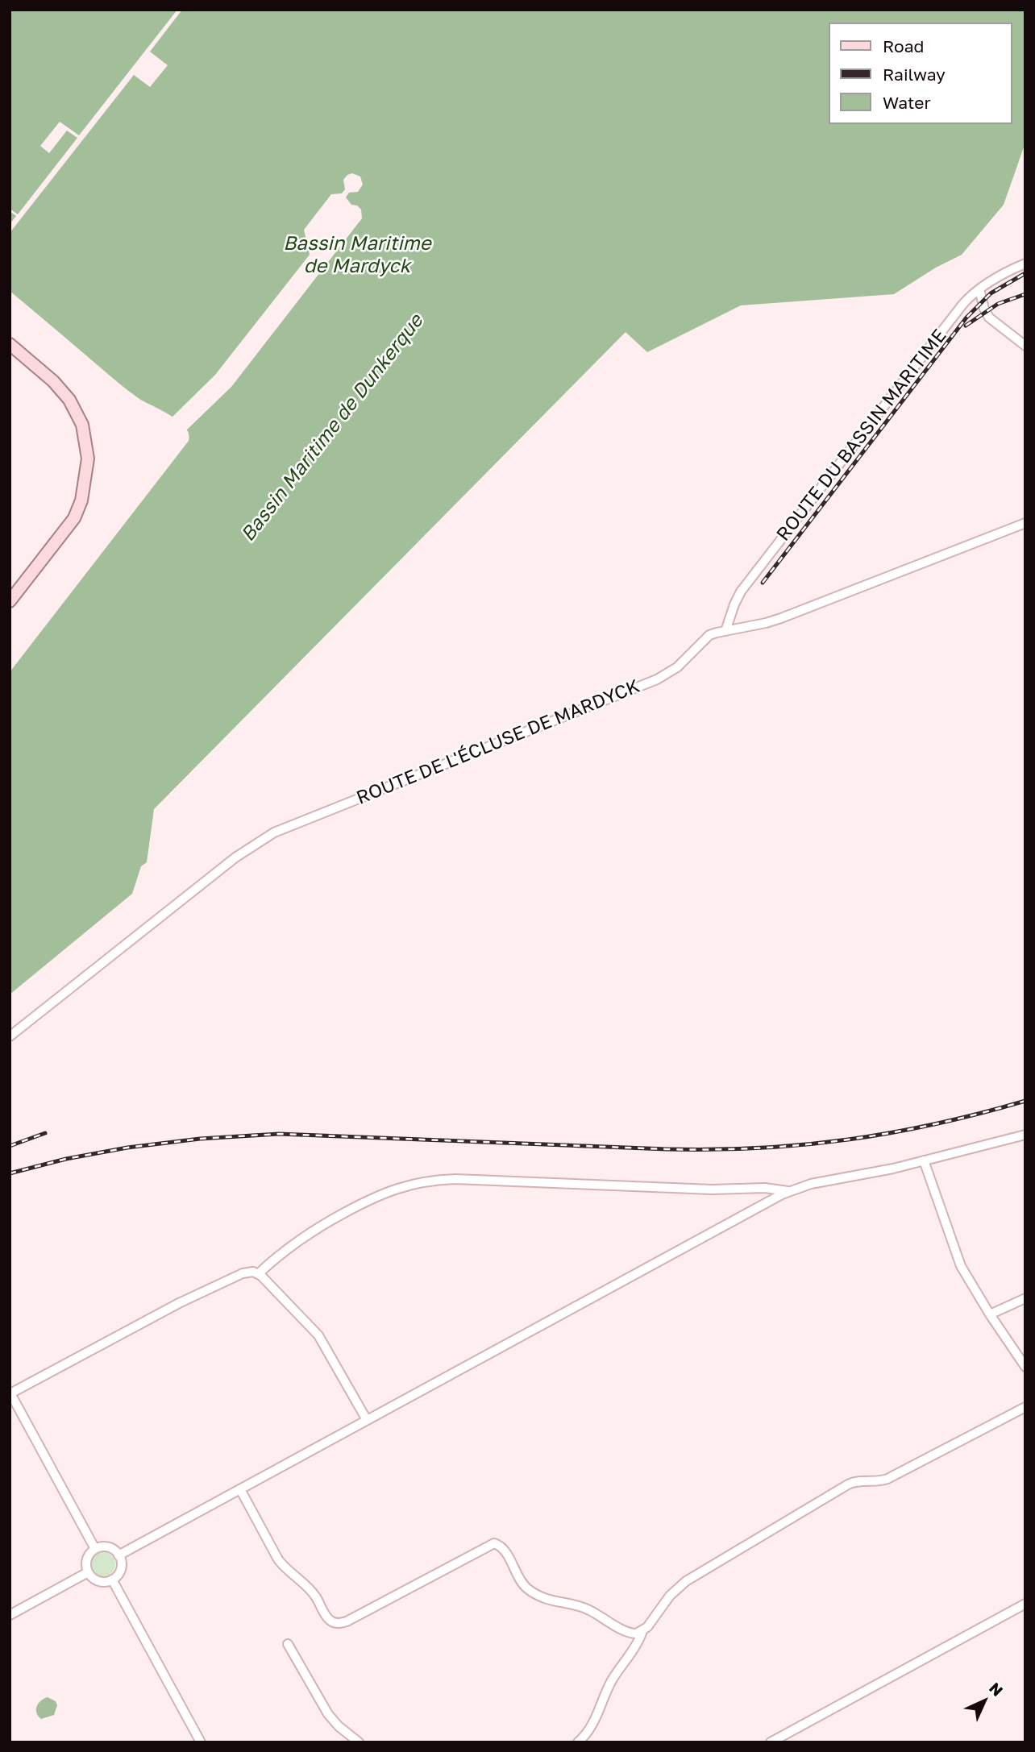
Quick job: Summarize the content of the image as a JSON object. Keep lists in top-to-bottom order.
{
  "streets": {
    "street": ["ROUTE DU BASSIN MARITIME", "ROUTE DE L'ÉCLUSE DE MARDYCK"]
  },
  "crossings": [
    ["ROUTE DU BASSIN MARITIME", "ROUTE DE L'ÉCLUSE DE MARDYCK"]
  ],
  "water": ["Bassin Maritime de Mardyck", "Bassin Maritime de Dunkerque"],
  "legend": ["Road", "Railway", "Water"],
  "north": "top right"
}
